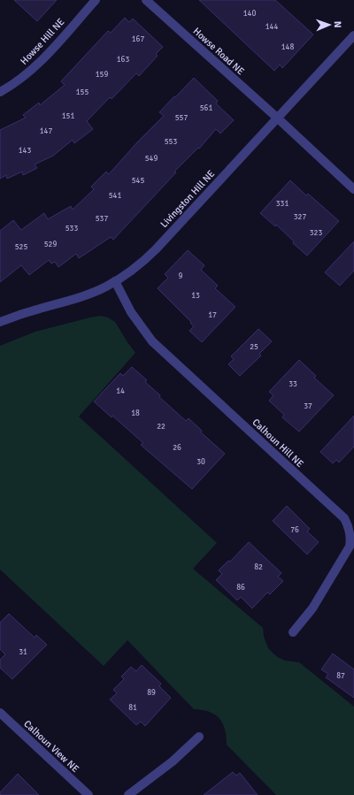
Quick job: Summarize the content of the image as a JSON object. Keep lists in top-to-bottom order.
{
  "streets": {
    "street": [
      "Howse Hill NE",
      "Howse Road NE",
      "Livingston Hill NE",
      "Calhoun Hill NE",
      "Calhoun View NE"
    ]
  },
  "crossings": [
    ["Howse Road NE", "Livingston Hill NE"],
    ["Livingston Hill NE", "Calhoun Hill NE"]
  ],
  "house_numbers": [
    "140",
    "144",
    "167",
    "148",
    "163",
    "159",
    "155",
    "561",
    "151",
    "557",
    "147",
    "553",
    "143",
    "549",
    "545",
    "541",
    "331",
    "327",
    "537",
    "533",
    "323",
    "529",
    "525",
    "9",
    "13",
    "17",
    "25",
    "33",
    "14",
    "37",
    "18",
    "22",
    "26",
    "30",
    "76",
    "82",
    "86",
    "31",
    "87",
    "89",
    "81"
  ],
  "north": "right"
}
